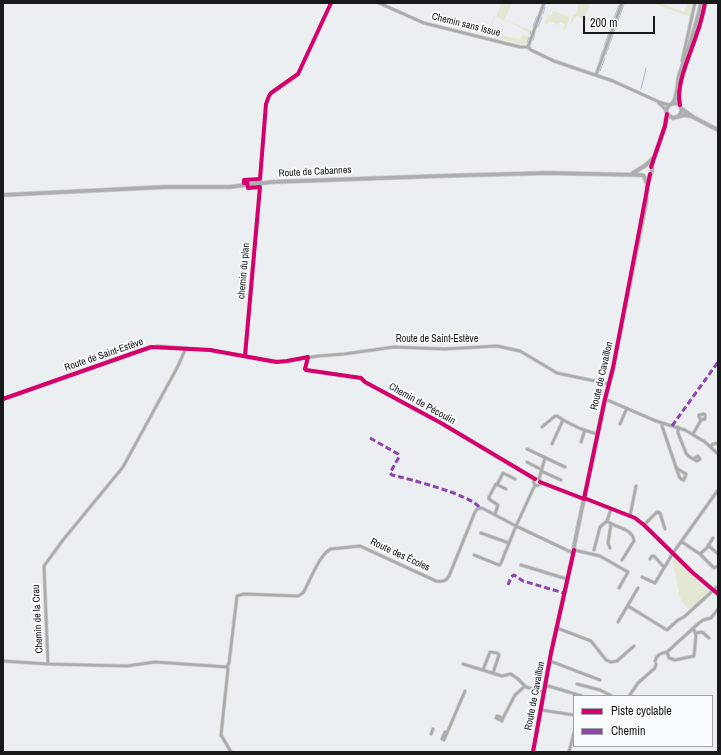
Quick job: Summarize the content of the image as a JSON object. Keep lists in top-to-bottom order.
{
  "streets": {
    "main road": ["Route de Cabannes", "Route de Cavaillon"],
    "street": [
      "Chemin sans Issue",
      "chemin du plan",
      "Route de Saint-Estève",
      "Chemin de Pécoulin",
      "Route des Écoles",
      "Chemin de la Crau"
    ]
  },
  "crossings": [
    ["Route de Cabannes", "chemin du plan"],
    ["Route de Cabannes", "Route de Cavaillon"],
    ["chemin du plan", "Route de Saint-Estève"],
    ["Route de Saint-Estève", "Route de Cavaillon"],
    ["Route de Saint-Estève", "Chemin de Pécoulin"],
    ["Route de Saint-Estève", "Chemin de la Crau"],
    ["Route de Cavaillon", "Route des Écoles"],
    ["Route des Écoles", "Chemin de la Crau"]
  ],
  "legend": ["Piste cyclable", "Chemin"],
  "scale_bar": "200 m"
}
